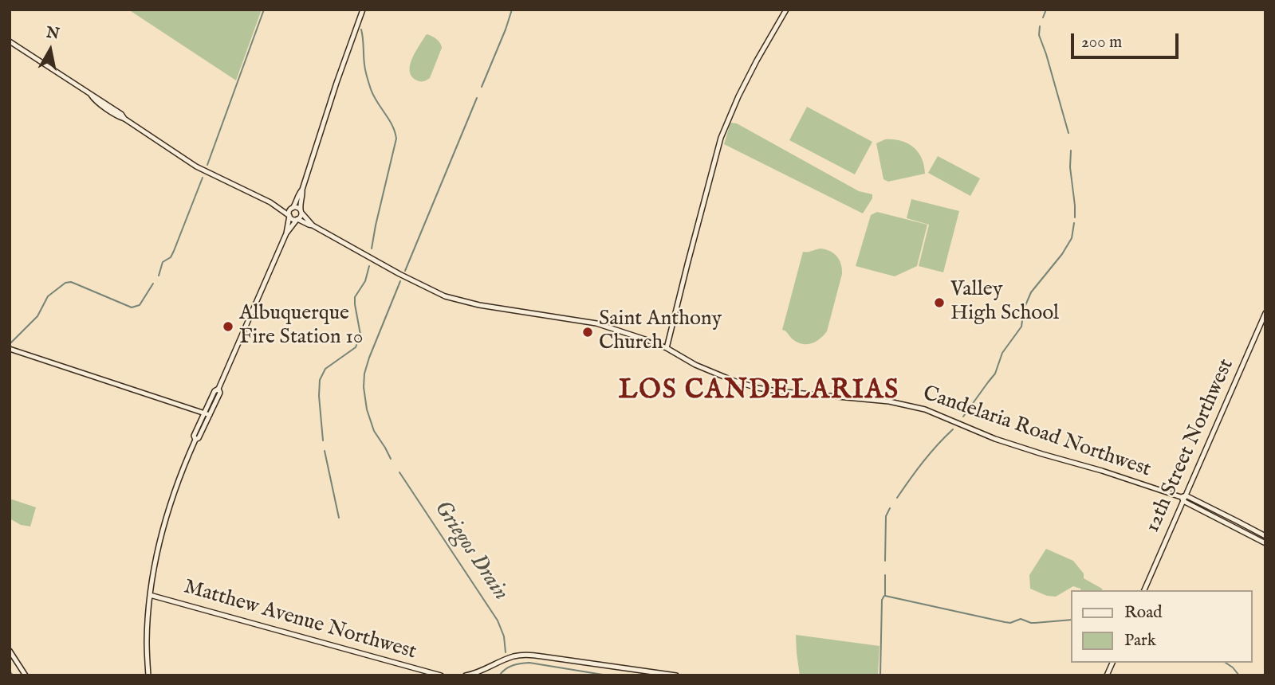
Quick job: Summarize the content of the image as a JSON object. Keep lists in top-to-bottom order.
{
  "streets": {
    "main road": ["Candelaria Road Northwest", "12th Street Northwest", "Matthew Avenue Northwest"]
  },
  "crossings": [
    ["Candelaria Road Northwest", "12th Street Northwest"]
  ],
  "districts": ["LOS CANDELARIAS"],
  "water": ["Griegos Drain"],
  "places": ["Valley High School", "Albuquerque Fire Station 10", "Saint Anthony Church"],
  "legend": ["Road", "Park"],
  "scale_bar": "200 m",
  "north": "top"
}
